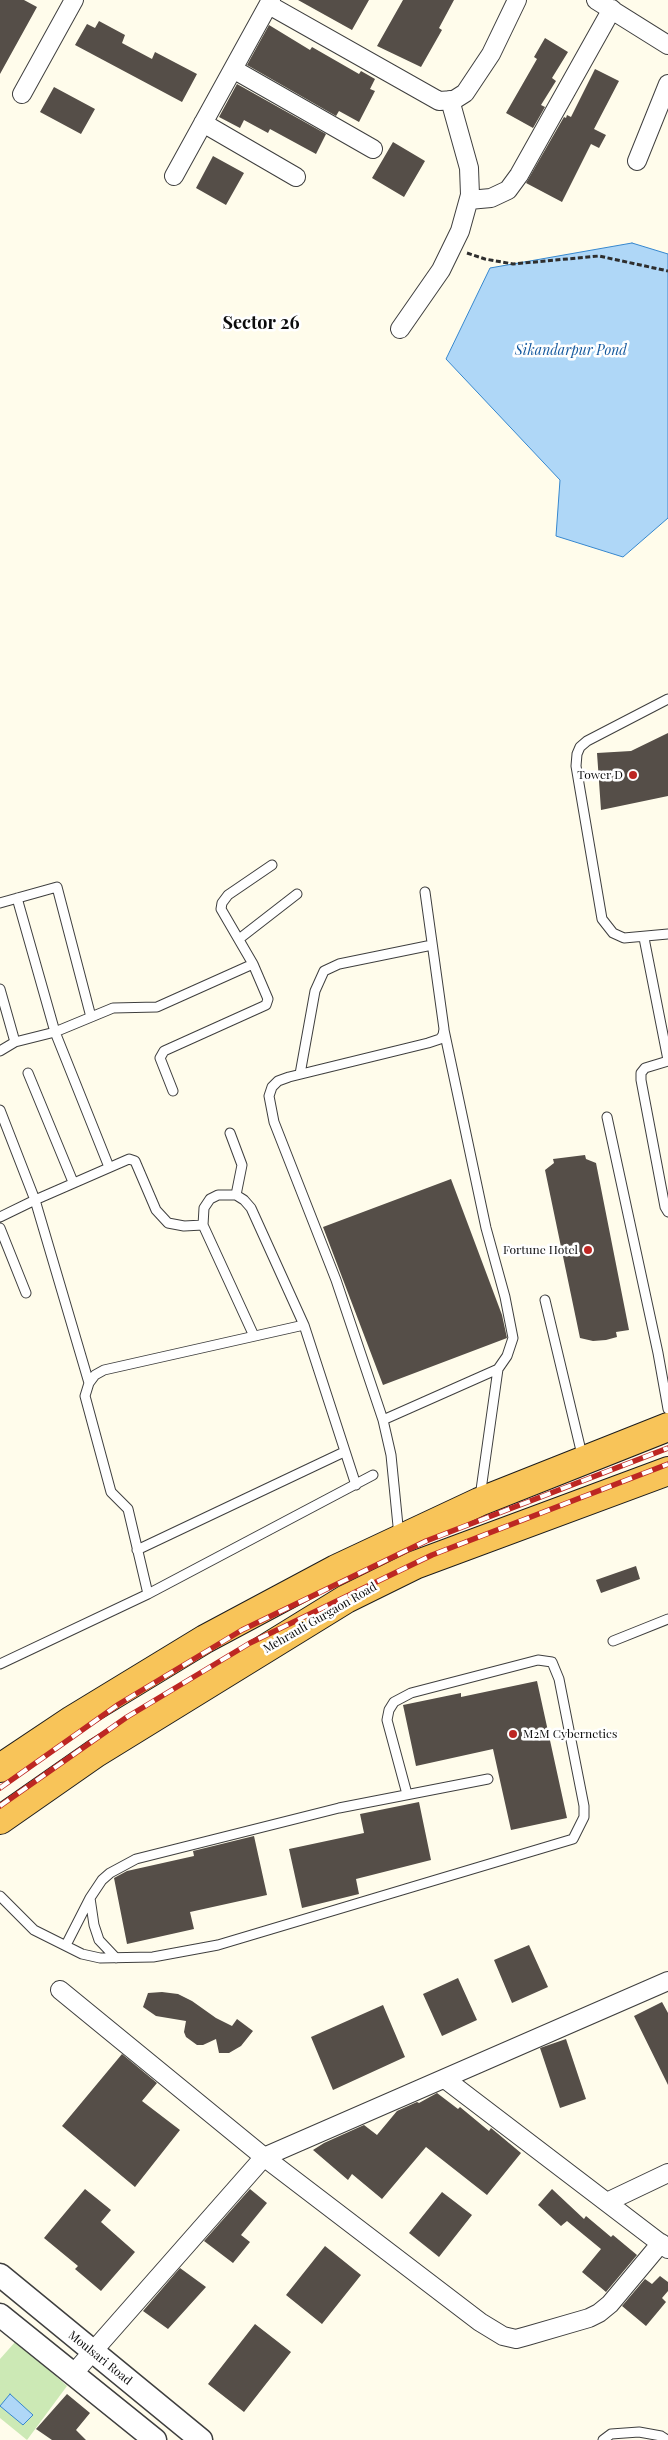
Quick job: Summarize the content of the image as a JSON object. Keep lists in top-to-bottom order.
{
  "streets": {
    "highway": ["Mehrauli Gurgaon Road"],
    "street": ["Moulsari Road"]
  },
  "districts": ["Sector 26"],
  "water": ["Sikandarpur Pond"],
  "places": ["Tower D", "Fortune Hotel", "M2M Cybernetics"]
}
